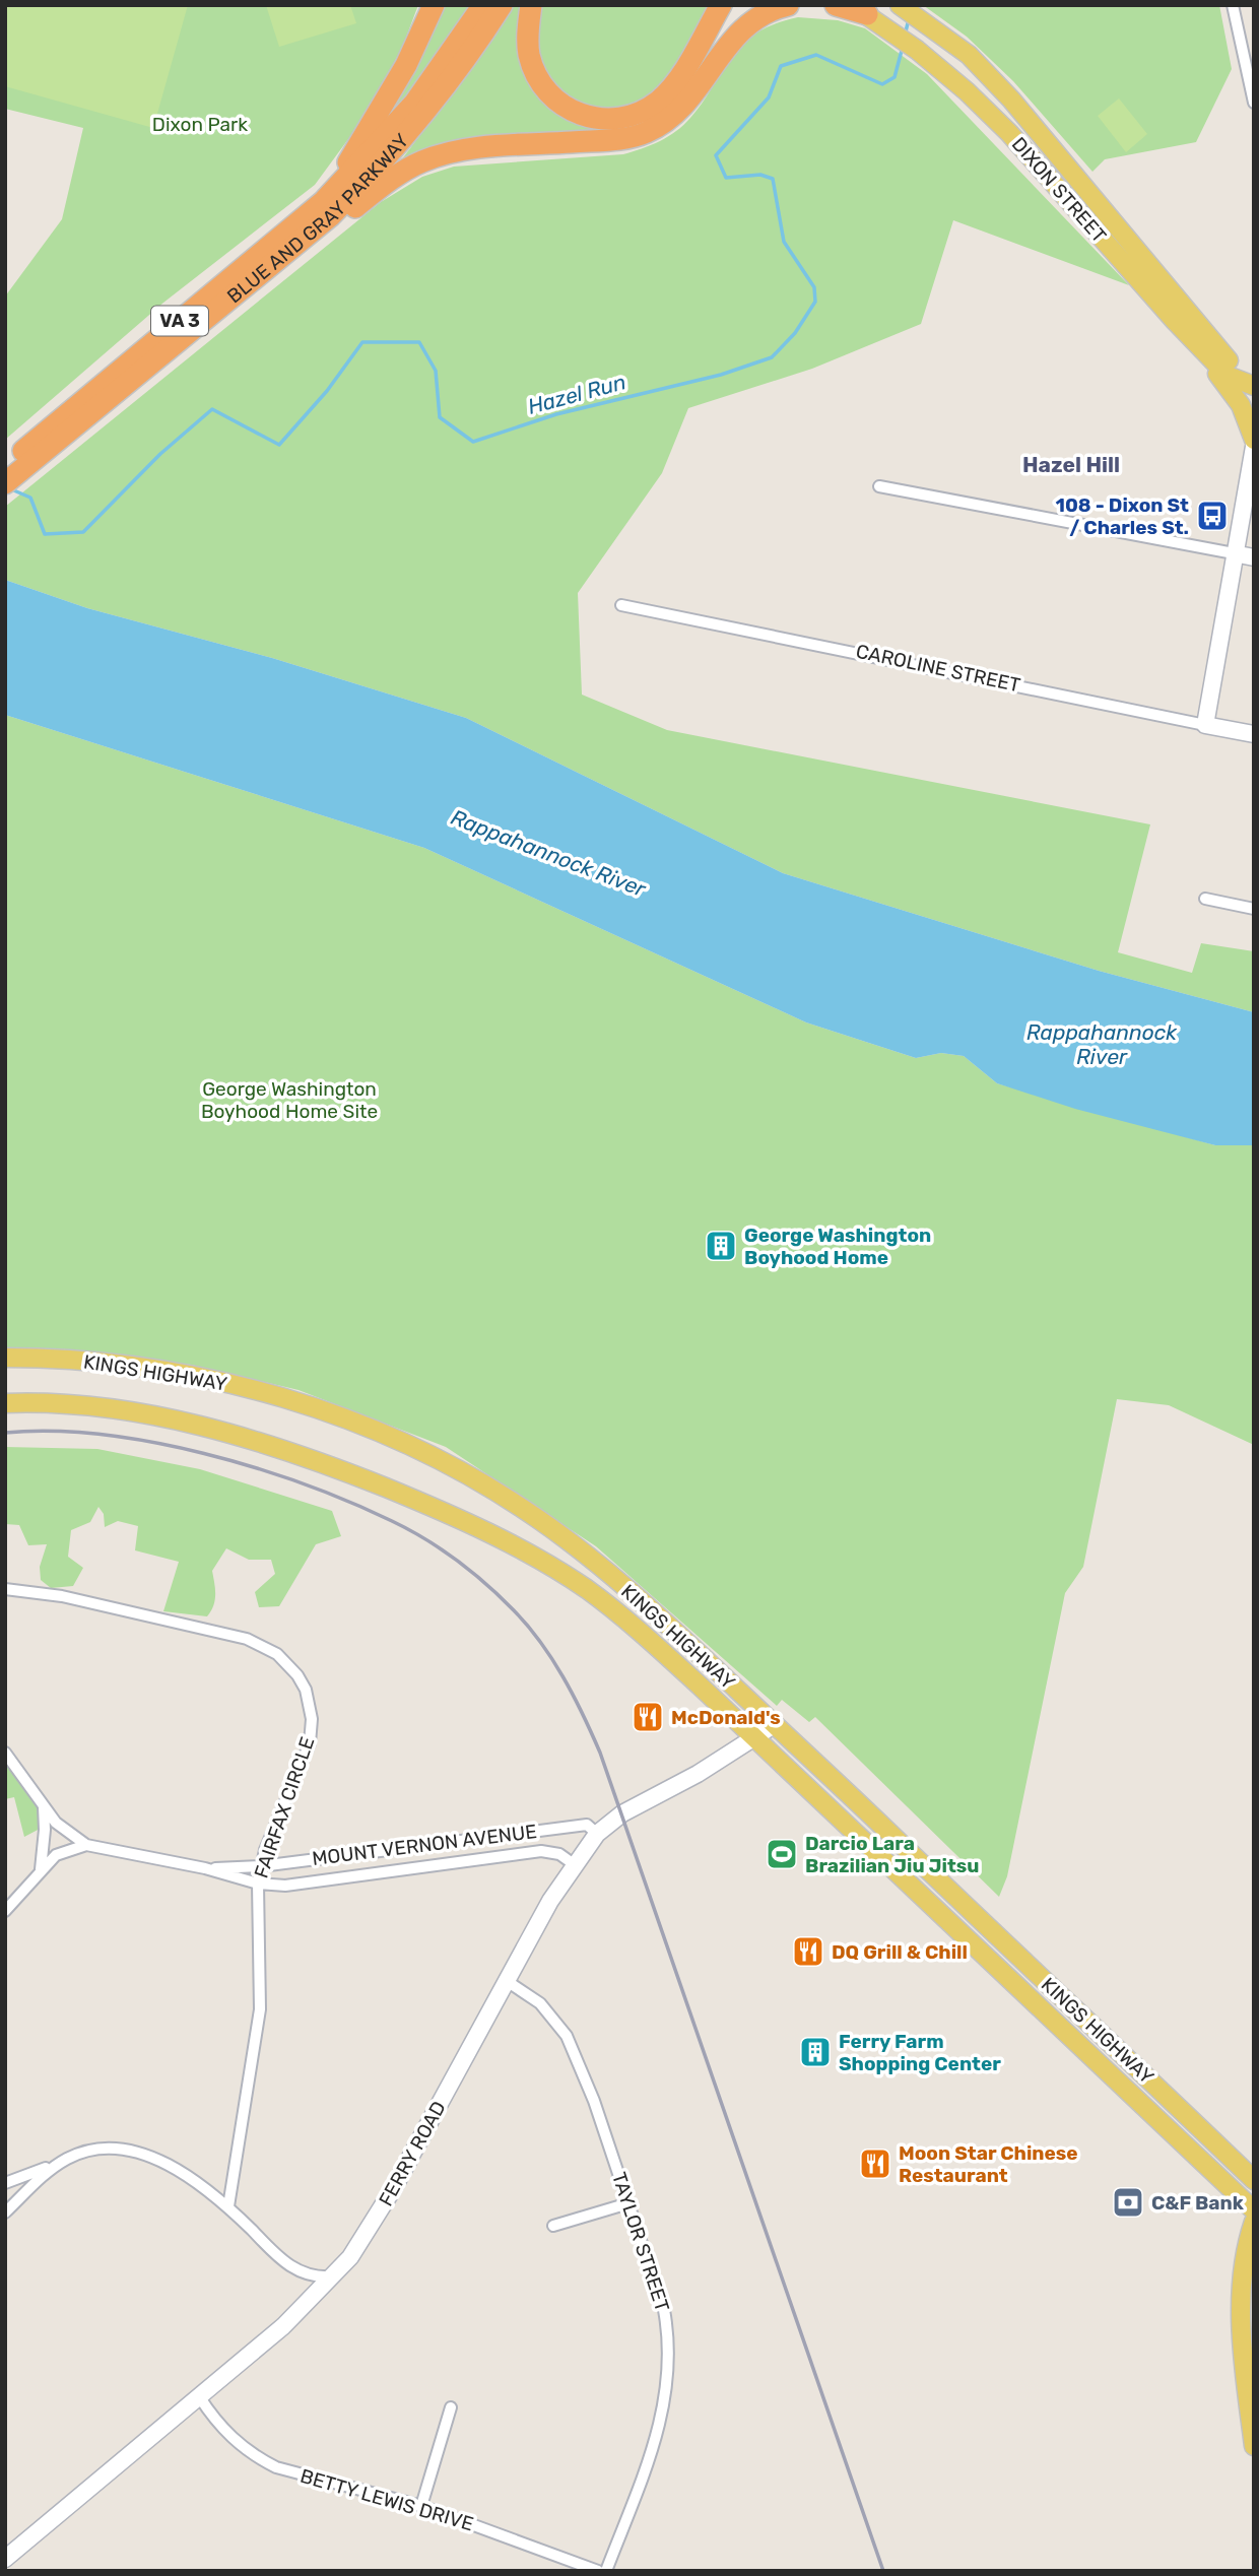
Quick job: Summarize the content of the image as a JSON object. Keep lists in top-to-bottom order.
{
  "streets": {
    "highway": ["BLUE AND GRAY PARKWAY", "VA 3"],
    "main road": [
      "DIXON STREET",
      "CAROLINE STREET",
      "KINGS HIGHWAY",
      "FERRY ROAD"
    ],
    "street": [
      "FAIRFAX CIRCLE",
      "MOUNT VERNON AVENUE",
      "TAYLOR STREET",
      "BETTY LEWIS DRIVE"
    ]
  },
  "crossings": [
    ["KINGS HIGHWAY", "FERRY ROAD"],
    ["FAIRFAX CIRCLE", "MOUNT VERNON AVENUE"],
    ["MOUNT VERNON AVENUE", "FERRY ROAD"],
    ["FERRY ROAD", "TAYLOR STREET"],
    ["FERRY ROAD", "BETTY LEWIS DRIVE"]
  ],
  "districts": ["Hazel Hill"],
  "water": ["Hazel Run", "Rappahannock River"],
  "parks": ["Dixon Park", "George Washington Boyhood Home Site"],
  "places": {
    "bus stop": ["108 - Dixon St / Charles St."],
    "building": ["George Washington Boyhood Home", "Ferry Farm Shopping Center"],
    "restaurant": ["McDonald's", "DQ Grill & Chill", "Moon Star Chinese Restaurant"],
    "sports": ["Darcio Lara Brazilian Jiu Jitsu"],
    "bank": ["C&F Bank"]
  }
}
